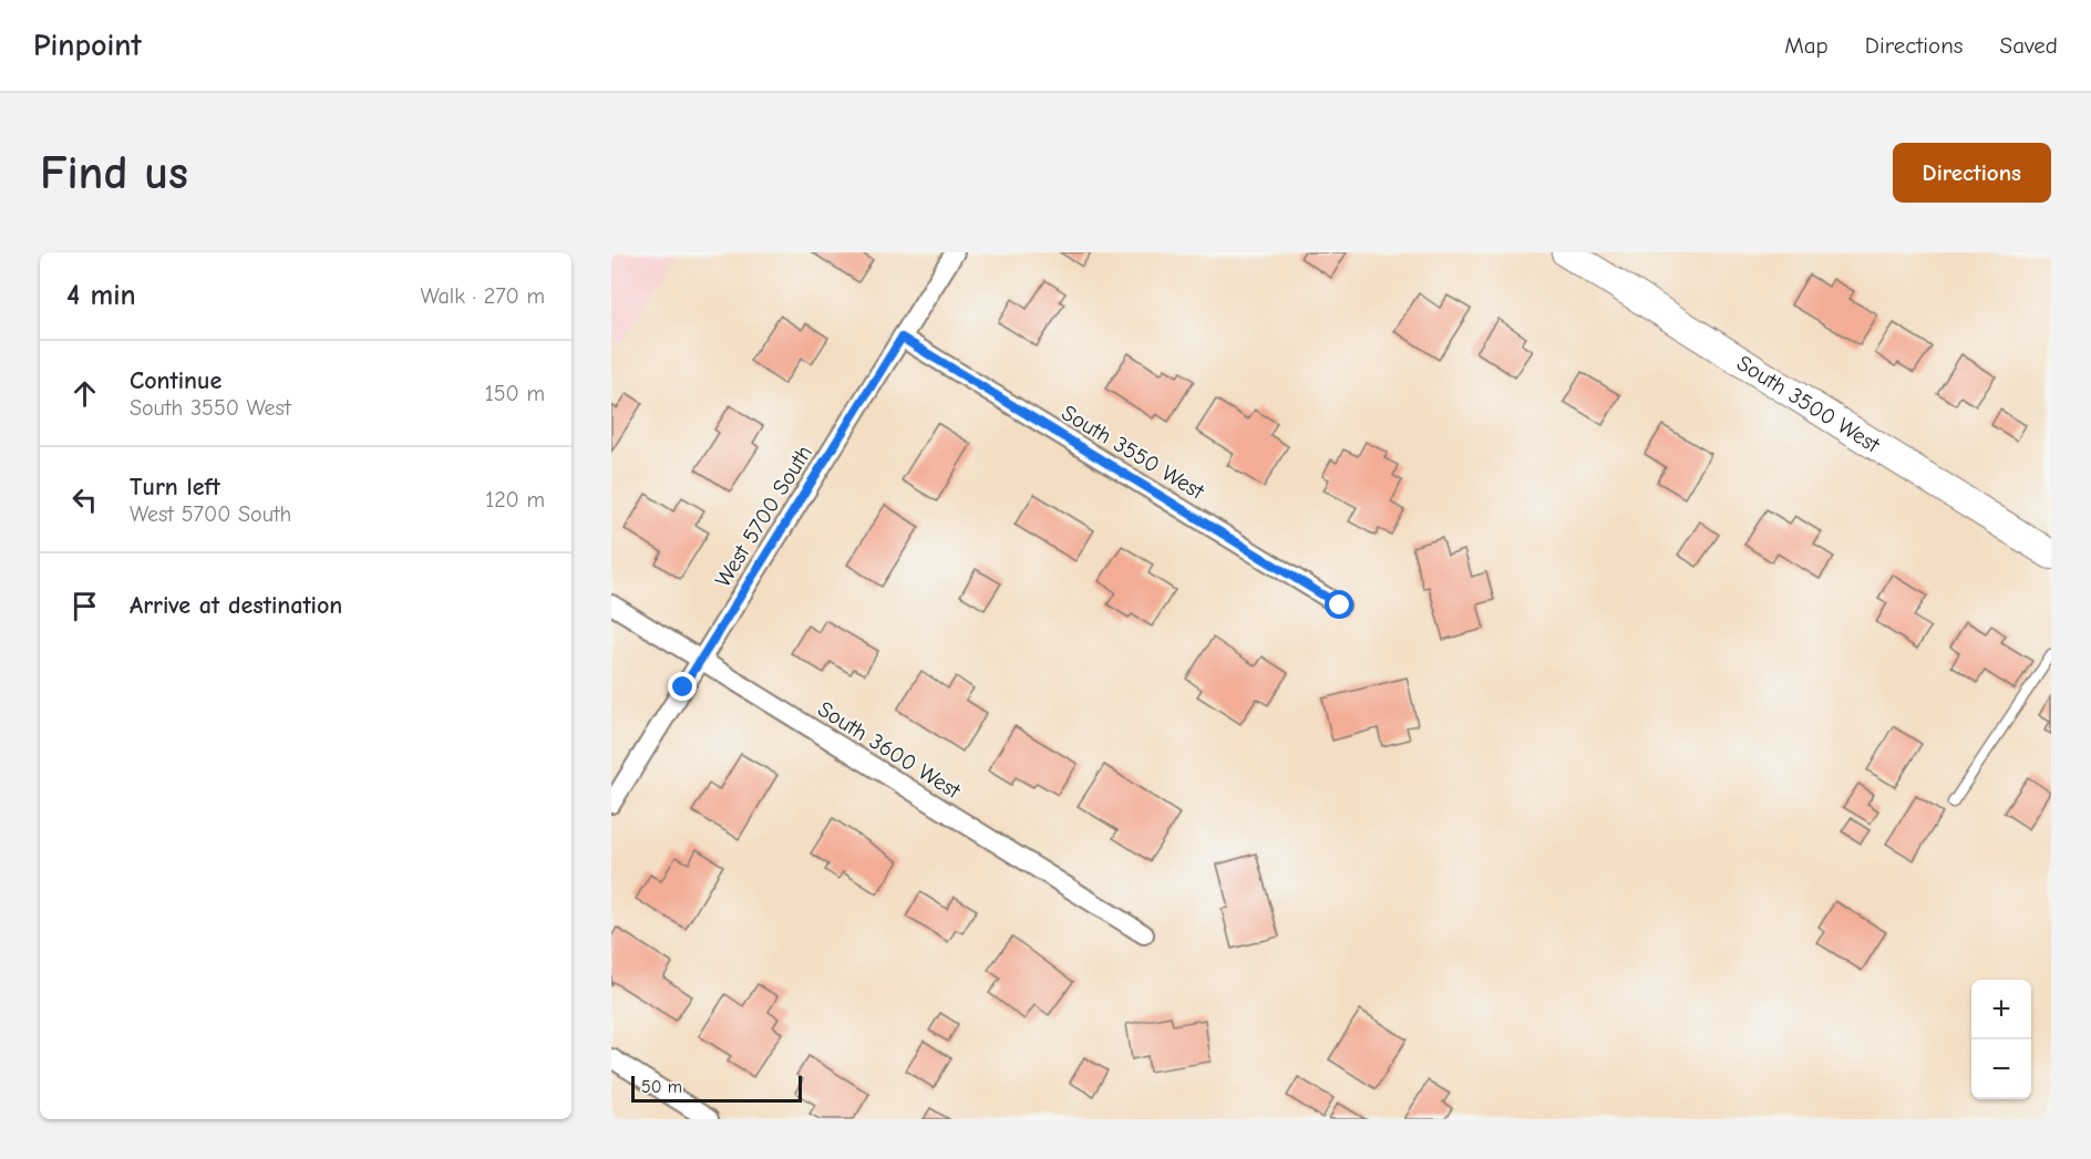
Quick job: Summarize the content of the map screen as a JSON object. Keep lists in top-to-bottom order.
{
  "streets": {
    "main road": ["South 3500 West"],
    "street": ["South 3550 West", "West 5700 South", "South 3600 West"]
  },
  "crossings": [
    ["South 3550 West", "West 5700 South"],
    ["West 5700 South", "South 3600 West"]
  ],
  "scale_bar": "50 m",
  "page": {
    "header": "Pinpoint",
    "nav": ["Map", "Directions", "Saved"],
    "buttons": "Directions",
    "title": "Find us",
    "heading": ["4 min", "Walk · 270 m"],
    "list": [
      ["Continue", "South 3550 West", "150 m"],
      ["Turn left", "West 5700 South", "120 m"],
      "Arrive at destination"
    ],
    "map_buttons": ["+", "−"],
    "scale": "50 m"
  }
}
